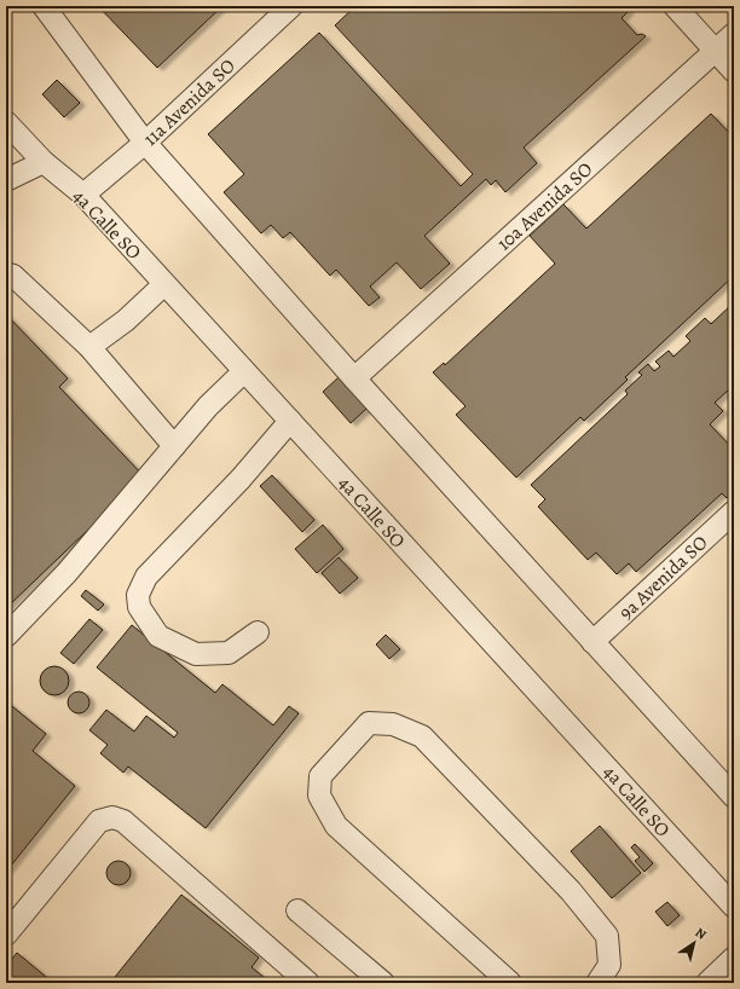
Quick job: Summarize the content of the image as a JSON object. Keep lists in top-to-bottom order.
{
  "streets": {
    "street": [
      "11a Avenida SO",
      "10a Avenida SO",
      "4a Calle SO",
      "9a Avenida SO"
    ]
  },
  "crossings": [
    ["11a Avenida SO", "4a Calle SO"]
  ],
  "north": "top right"
}
